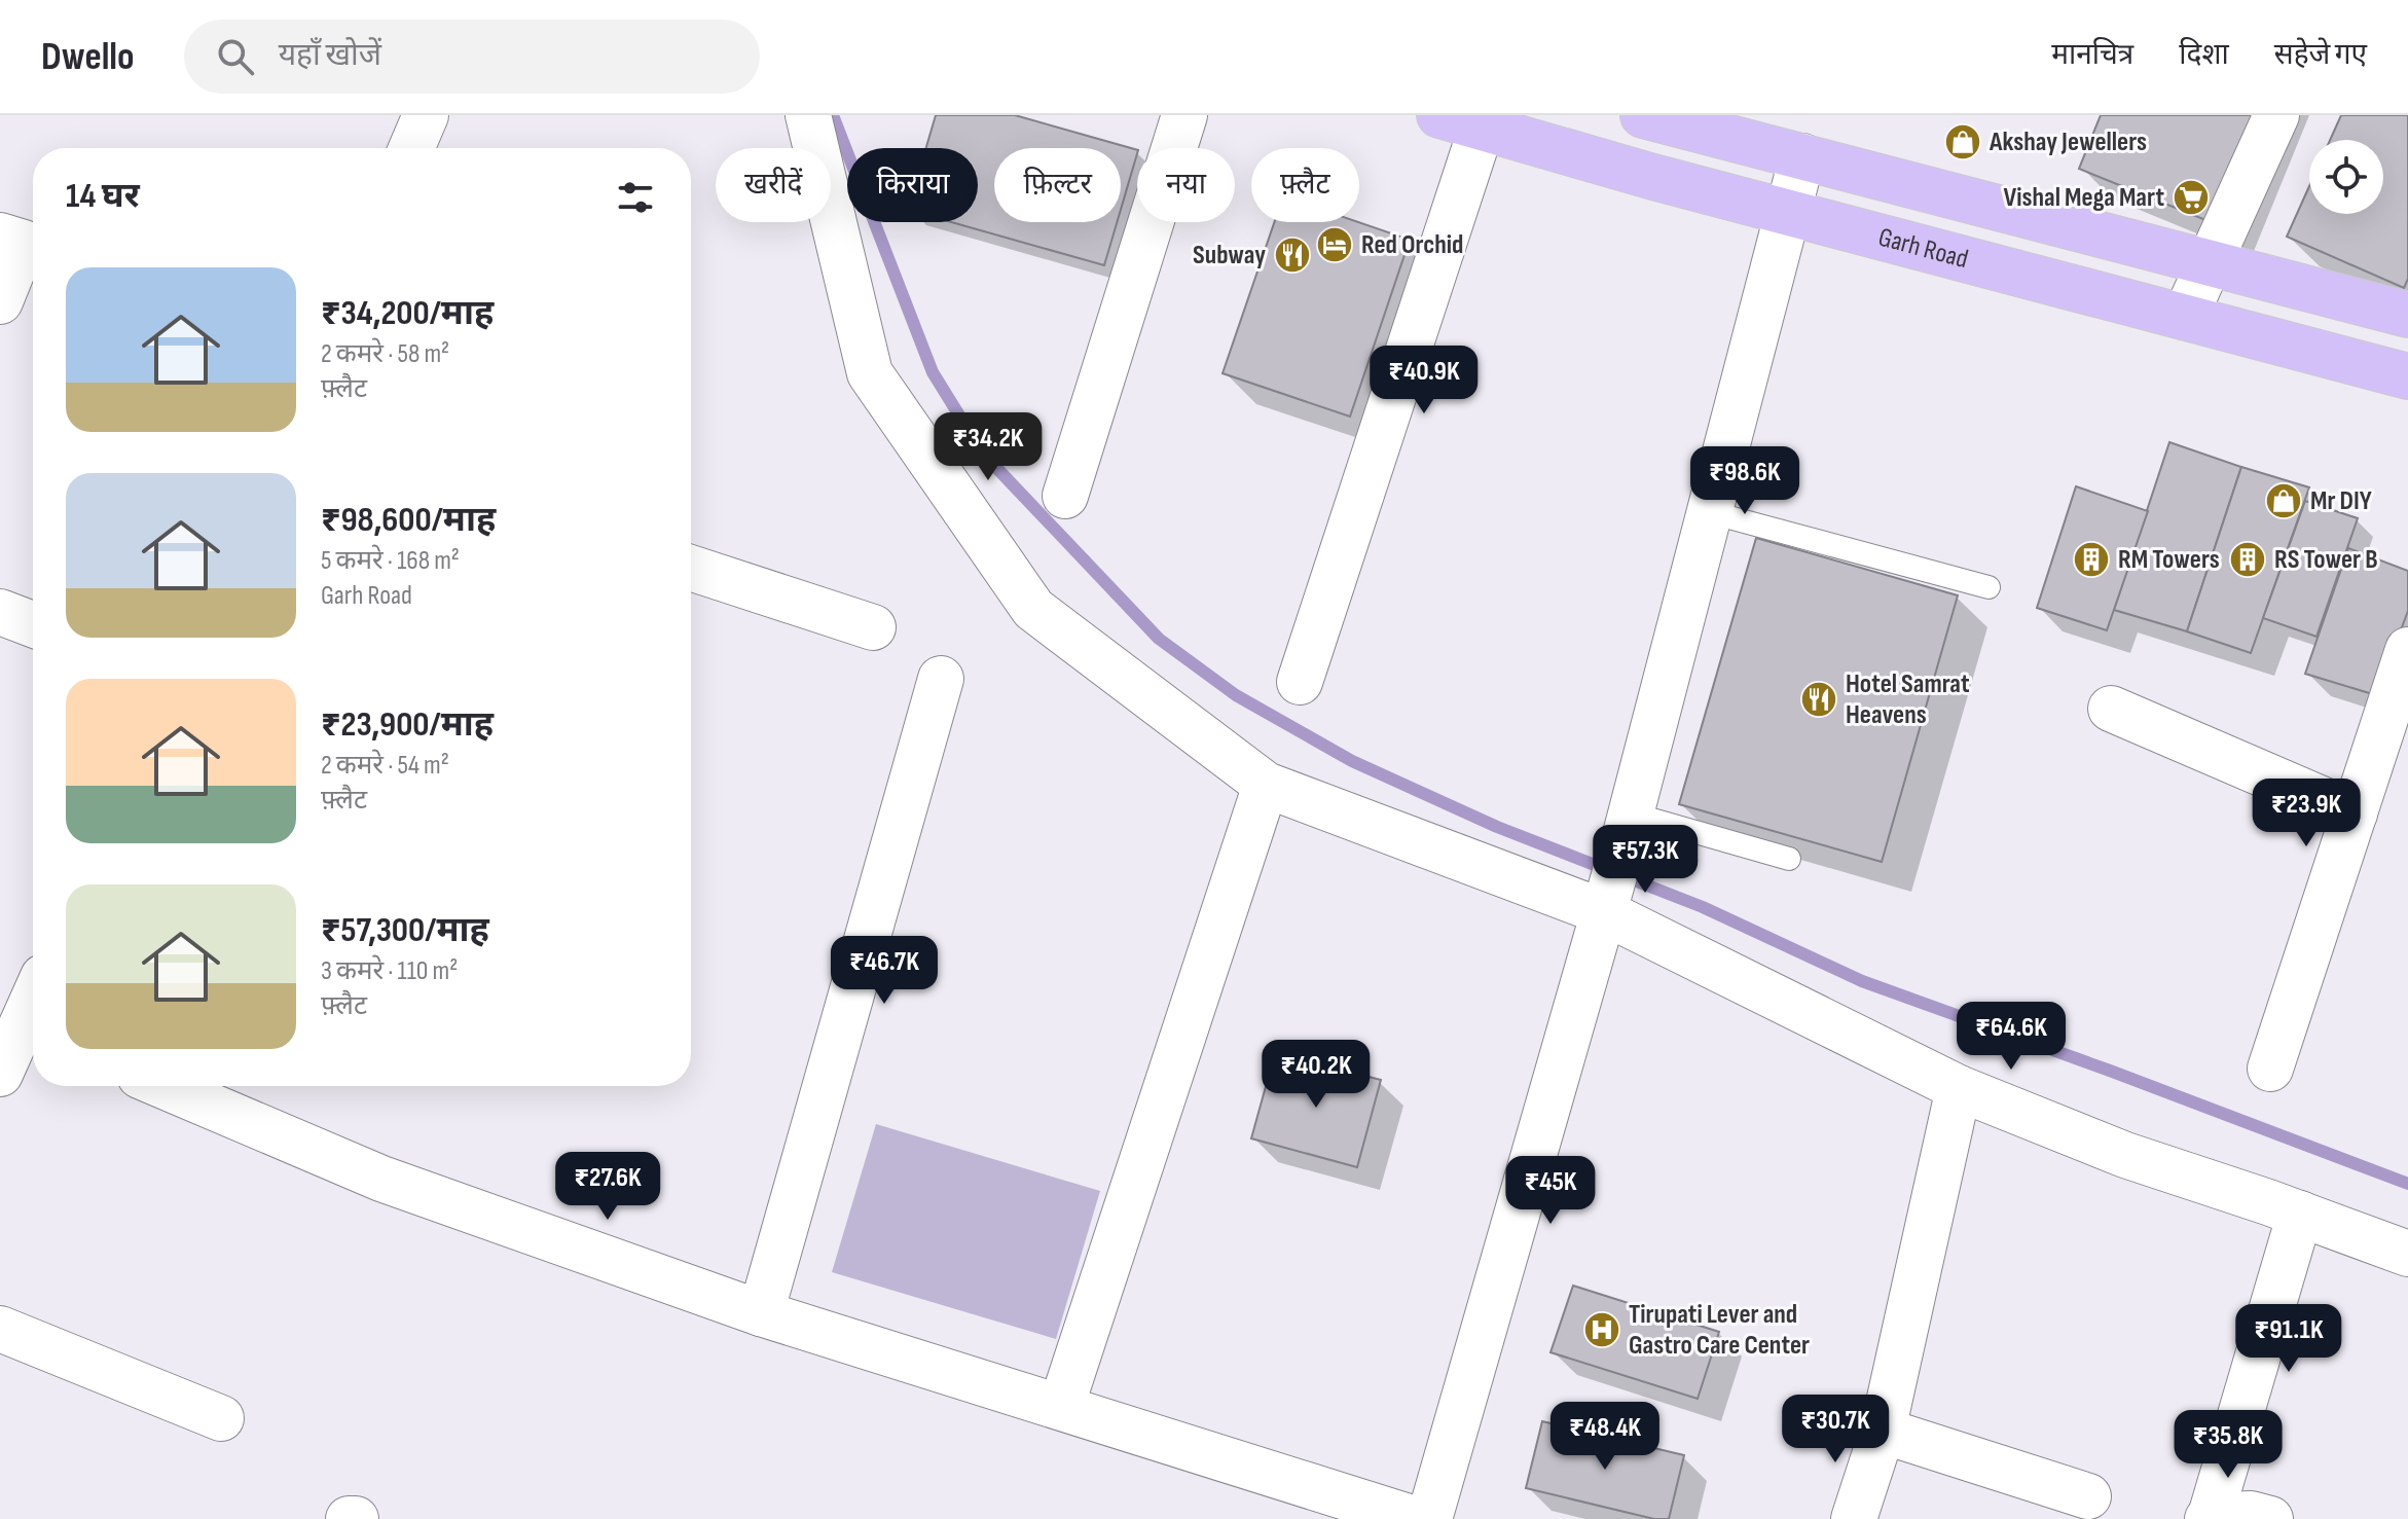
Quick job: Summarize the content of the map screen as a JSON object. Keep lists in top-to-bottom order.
{
  "streets": {
    "main road": ["Garh Road"]
  },
  "places": {
    "shop": ["Akshay Jewellers", "Mr DIY"],
    "supermarket": ["Vishal Mega Mart"],
    "hotel": ["Red Orchid"],
    "restaurant": ["Subway", "Hotel Samrat Heavens"],
    "building": ["RM Towers", "RS Tower B"],
    "hospital": ["Tirupati Lever and Gastro Care Center"]
  },
  "page": {
    "header": "Dwello",
    "search": "यहाँ खोजें",
    "nav": ["मानचित्र", "दिशा", "सहेजे गए"],
    "chip": [
      "खरीदें",
      "किराया",
      "फ़िल्टर",
      "नया",
      "फ़्लैट"
    ],
    "heading": "14 घर",
    "list": [
      {
        "name": "₹34,200/माह",
        "note": "2 कमरे · 58 m² · फ़्लैट"
      },
      {
        "name": "₹98,600/माह",
        "note": "5 कमरे · 168 m² · Garh Road"
      },
      {
        "name": "₹23,900/माह",
        "note": "2 कमरे · 54 m² · फ़्लैट"
      },
      {
        "name": "₹57,300/माह",
        "note": "3 कमरे · 110 m² · फ़्लैट"
      }
    ],
    "price": [
      "₹40.9K",
      "₹34.2K",
      "₹98.6K",
      "₹23.9K",
      "₹57.3K",
      "₹46.7K",
      "₹64.6K",
      "₹40.2K",
      "₹27.6K",
      "₹45K",
      "₹91.1K",
      "₹30.7K",
      "₹48.4K",
      "₹35.8K"
    ]
  }
}
